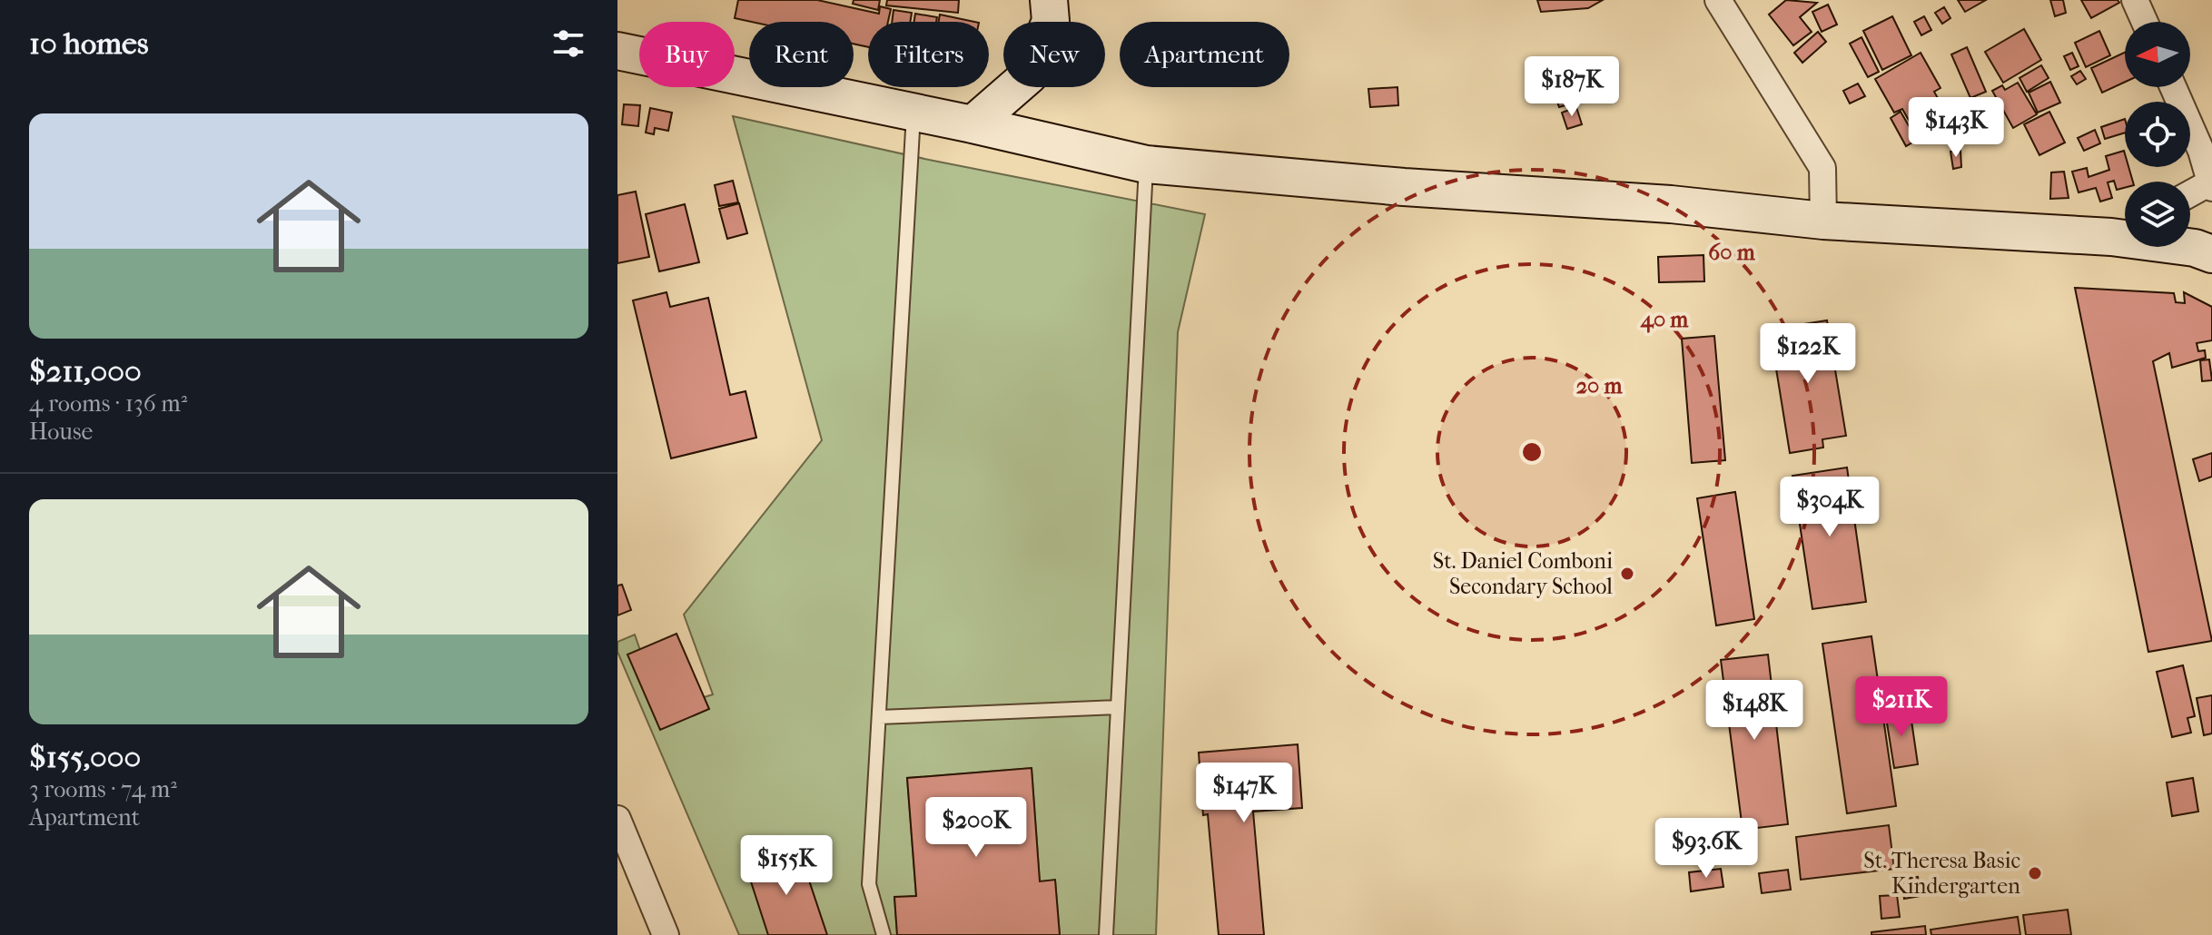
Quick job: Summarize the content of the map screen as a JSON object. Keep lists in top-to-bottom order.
{
  "places": ["St. Daniel Comboni Secondary School", "St. Theresa Basic Kindergarten"],
  "north": "left",
  "page": {
    "heading": "10 homes",
    "chip": [
      "Buy",
      "Rent",
      "Filters",
      "New",
      "Apartment"
    ],
    "price": [
      "$187K",
      "$143K",
      "$122K",
      "$304K",
      "$211K",
      "$148K",
      "$147K",
      "$200K",
      "$93.6K",
      "$155K"
    ],
    "list": [
      {
        "name": "$211,000",
        "note": "4 rooms · 136 m² · House"
      },
      {
        "name": "$155,000",
        "note": "3 rooms · 74 m² · Apartment"
      }
    ]
  },
  "rings": ["60 m", "40 m", "20 m"]
}
